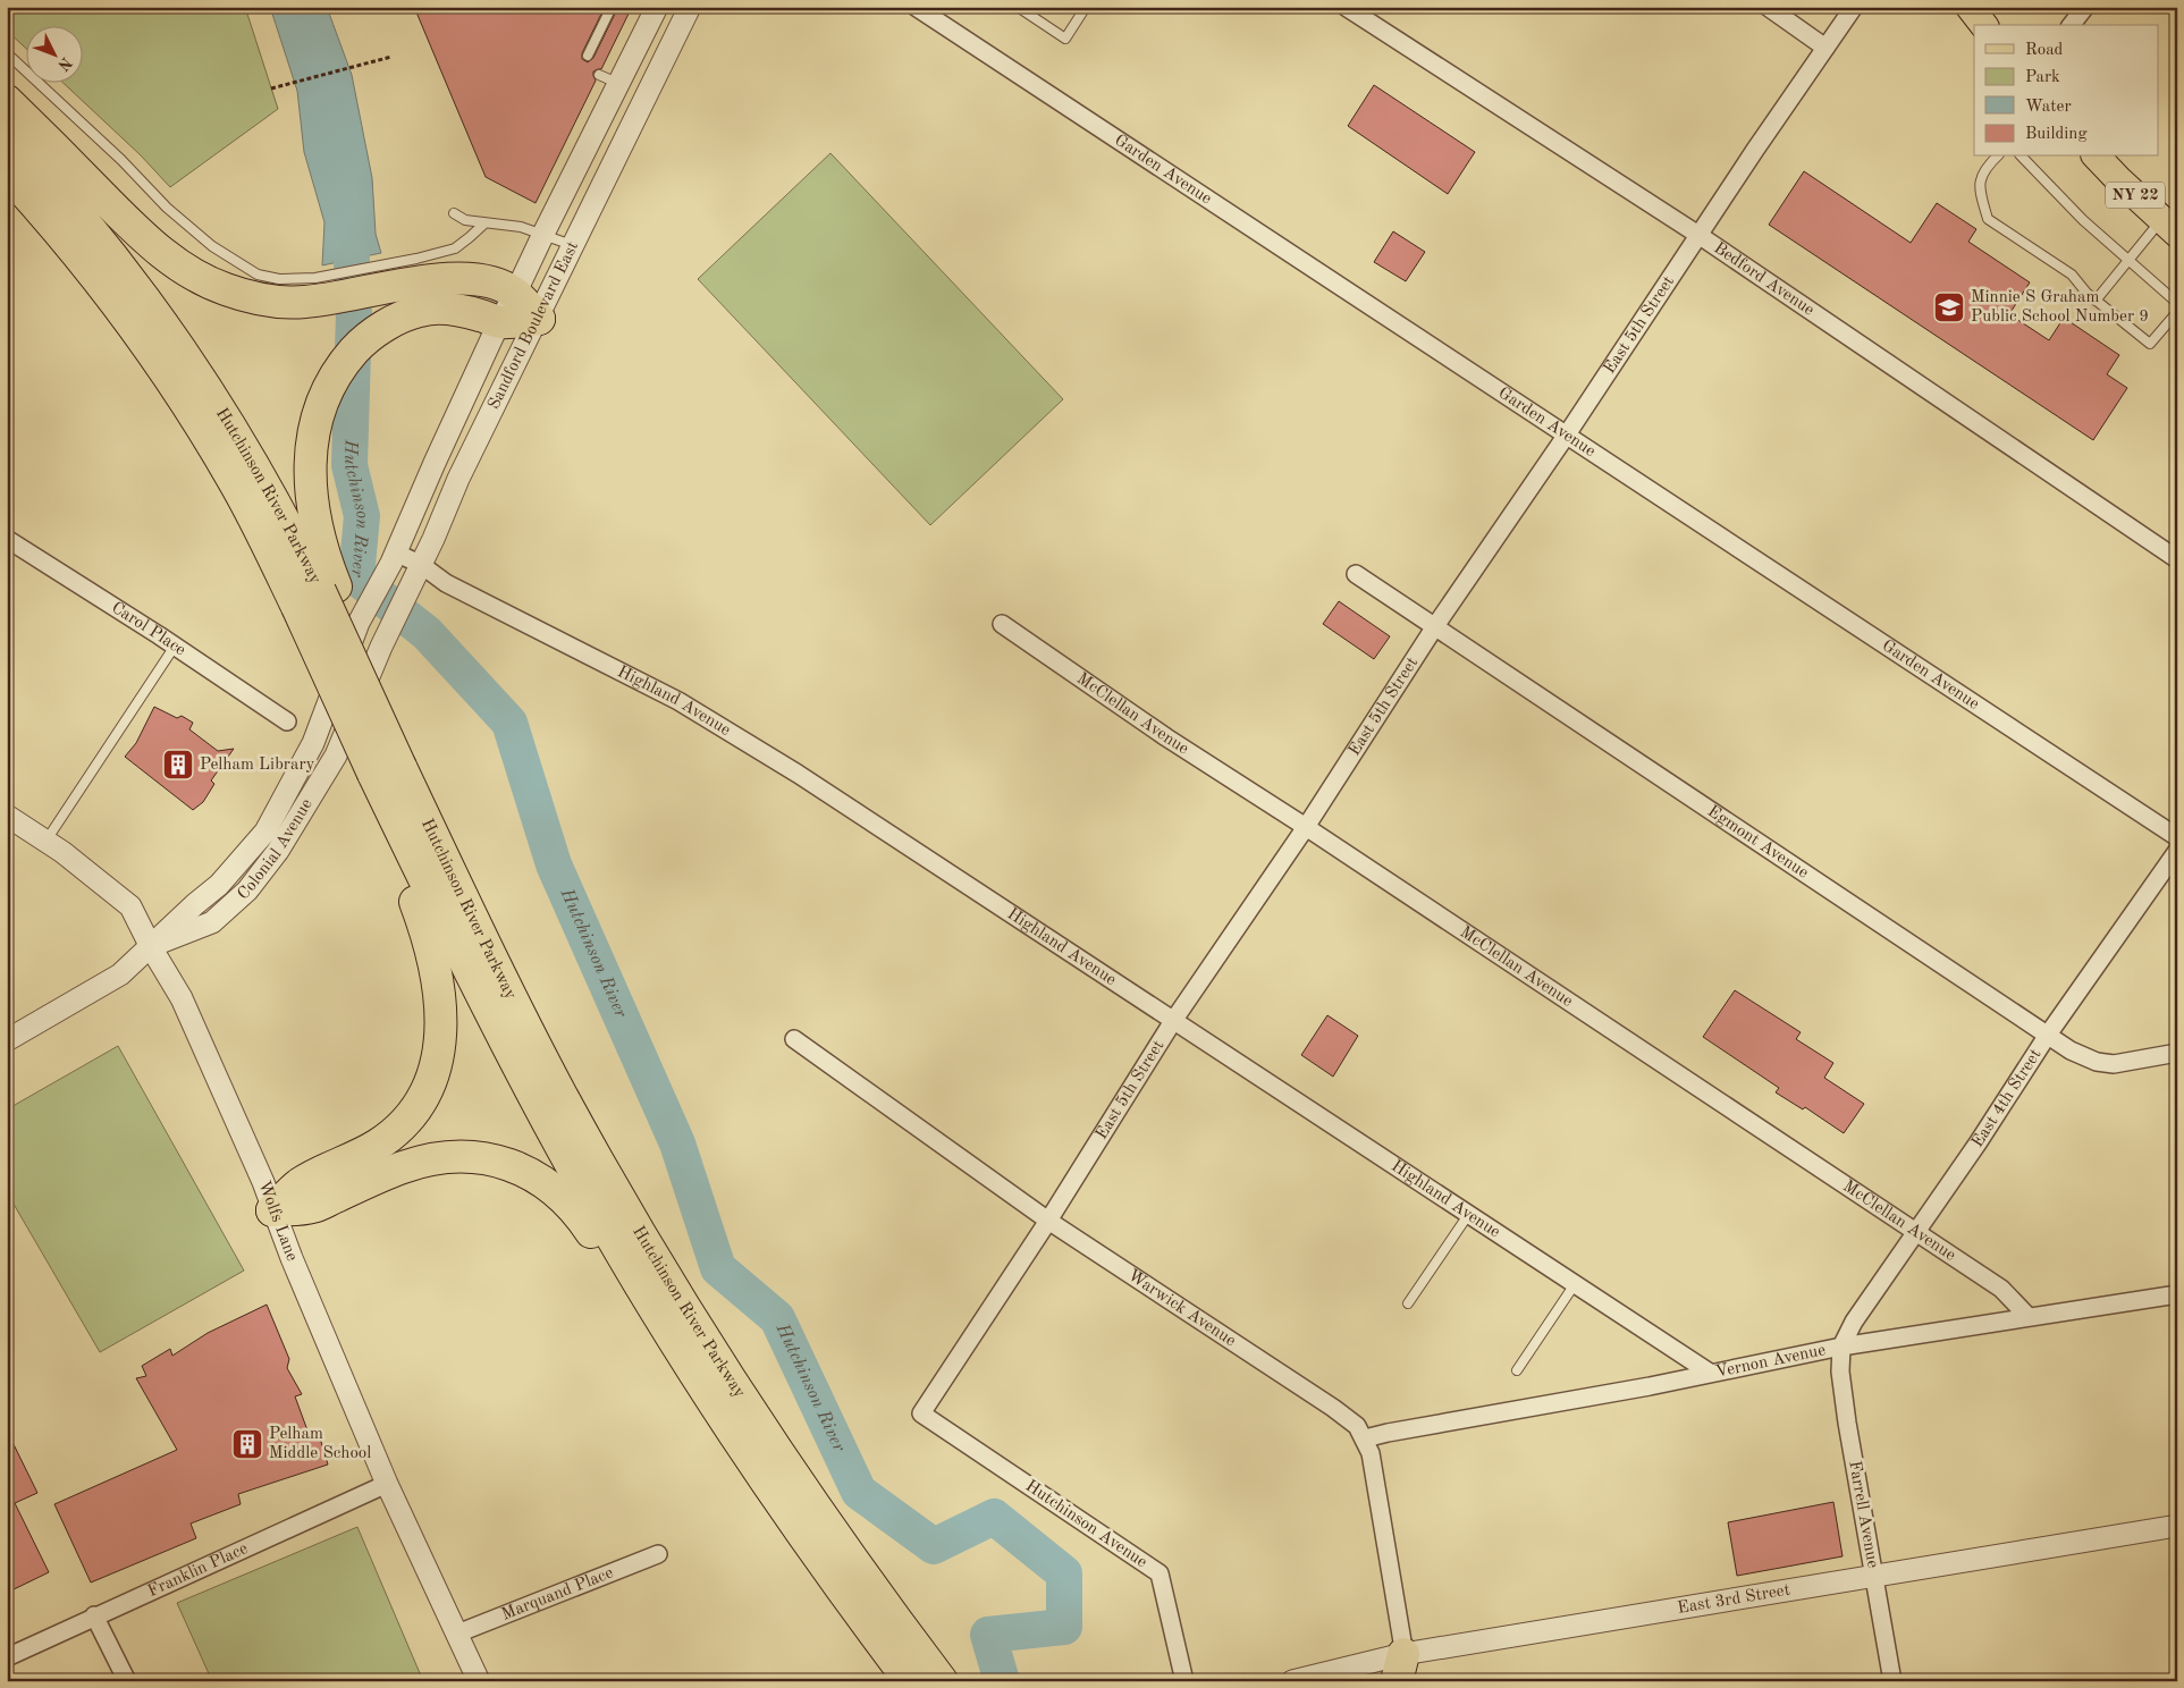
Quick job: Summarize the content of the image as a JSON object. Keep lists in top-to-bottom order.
{
  "streets": {
    "highway": ["Hutchinson River Parkway"],
    "main road": ["NY 22"],
    "street": [
      "Garden Avenue",
      "Bedford Avenue",
      "East 5th Street",
      "Sandford Boulevard East",
      "Carol Place",
      "Highland Avenue",
      "McClellan Avenue",
      "Egmont Avenue",
      "Colonial Avenue",
      "East 4th Street",
      "Wolfs Lane",
      "Warwick Avenue",
      "Vernon Avenue",
      "Farrell Avenue",
      "Hutchinson Avenue",
      "Franklin Place",
      "Marquand Place",
      "East 3rd Street"
    ]
  },
  "crossings": [
    ["Garden Avenue", "East 5th Street"],
    ["Bedford Avenue", "East 5th Street"],
    ["East 5th Street", "Highland Avenue"],
    ["East 5th Street", "McClellan Avenue"],
    ["East 5th Street", "Egmont Avenue"],
    ["East 5th Street", "Warwick Avenue"],
    ["East 5th Street", "Hutchinson Avenue"],
    ["Sandford Boulevard East", "Highland Avenue"],
    ["Sandford Boulevard East", "Colonial Avenue"],
    ["Highland Avenue", "Vernon Avenue"],
    ["McClellan Avenue", "East 4th Street"],
    ["McClellan Avenue", "Vernon Avenue"],
    ["Egmont Avenue", "East 4th Street"],
    ["Colonial Avenue", "Wolfs Lane"],
    ["East 4th Street", "Vernon Avenue"],
    ["East 4th Street", "Farrell Avenue"],
    ["Wolfs Lane", "Franklin Place"],
    ["Wolfs Lane", "Marquand Place"],
    ["Warwick Avenue", "Vernon Avenue"],
    ["Warwick Avenue", "East 3rd Street"],
    ["Vernon Avenue", "Farrell Avenue"],
    ["Farrell Avenue", "East 3rd Street"]
  ],
  "water": ["Hutchinson River"],
  "places": {
    "school or university": ["Minnie S Graham Public School Number 9"],
    "building": ["Pelham Library", "Pelham Middle School"]
  },
  "legend": [
    "Road",
    "Park",
    "Water",
    "Building"
  ],
  "north": "bottom right"
}
